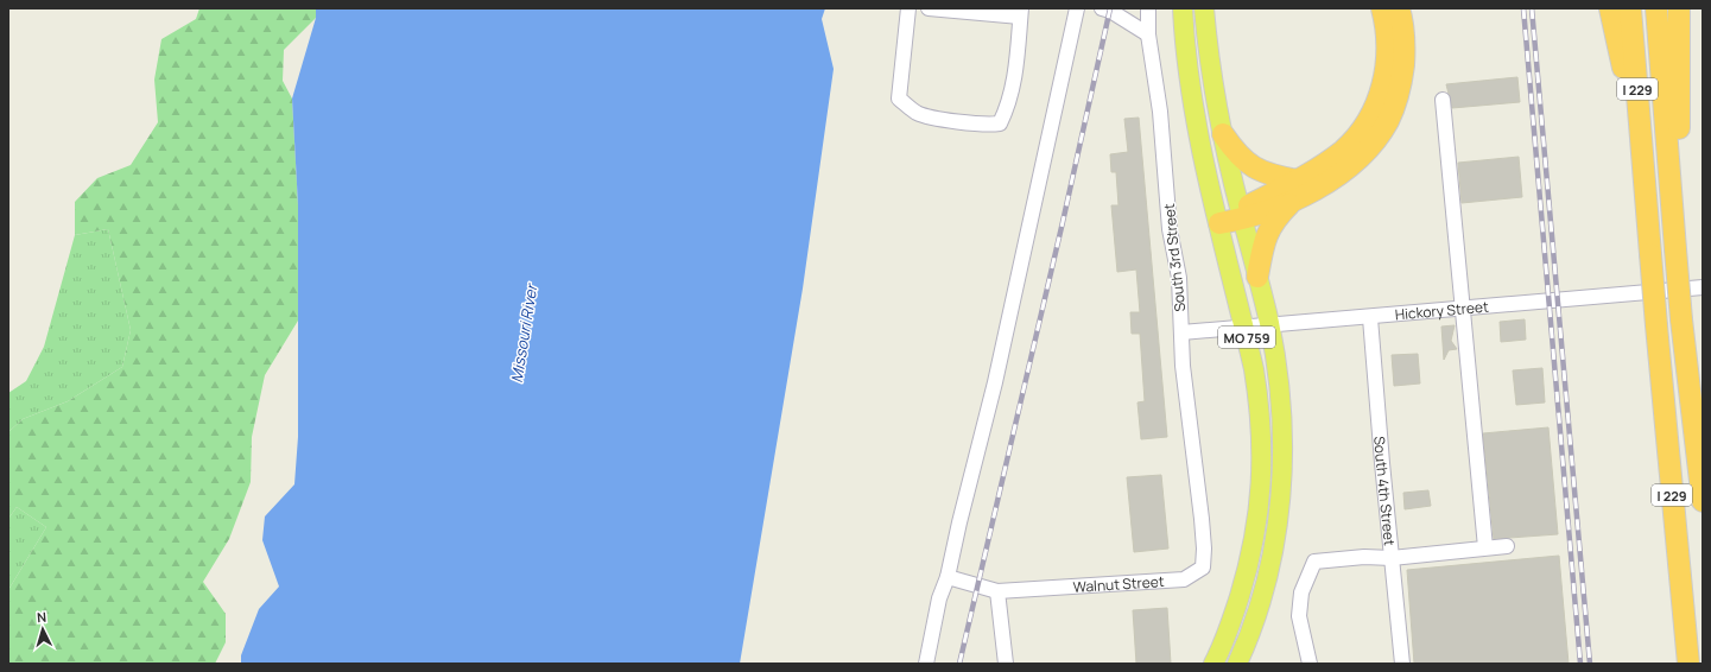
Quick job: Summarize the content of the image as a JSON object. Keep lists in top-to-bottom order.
{
  "streets": {
    "highway": ["I 229"],
    "main road": ["MO 759"],
    "street": [
      "South 3rd Street",
      "Hickory Street",
      "South 4th Street",
      "Walnut Street"
    ]
  },
  "crossings": [
    ["South 3rd Street", "Hickory Street"],
    ["South 3rd Street", "Walnut Street"],
    ["Hickory Street", "MO 759"],
    ["Hickory Street", "South 4th Street"]
  ],
  "water": ["Missouri River"],
  "north": "top"
}
